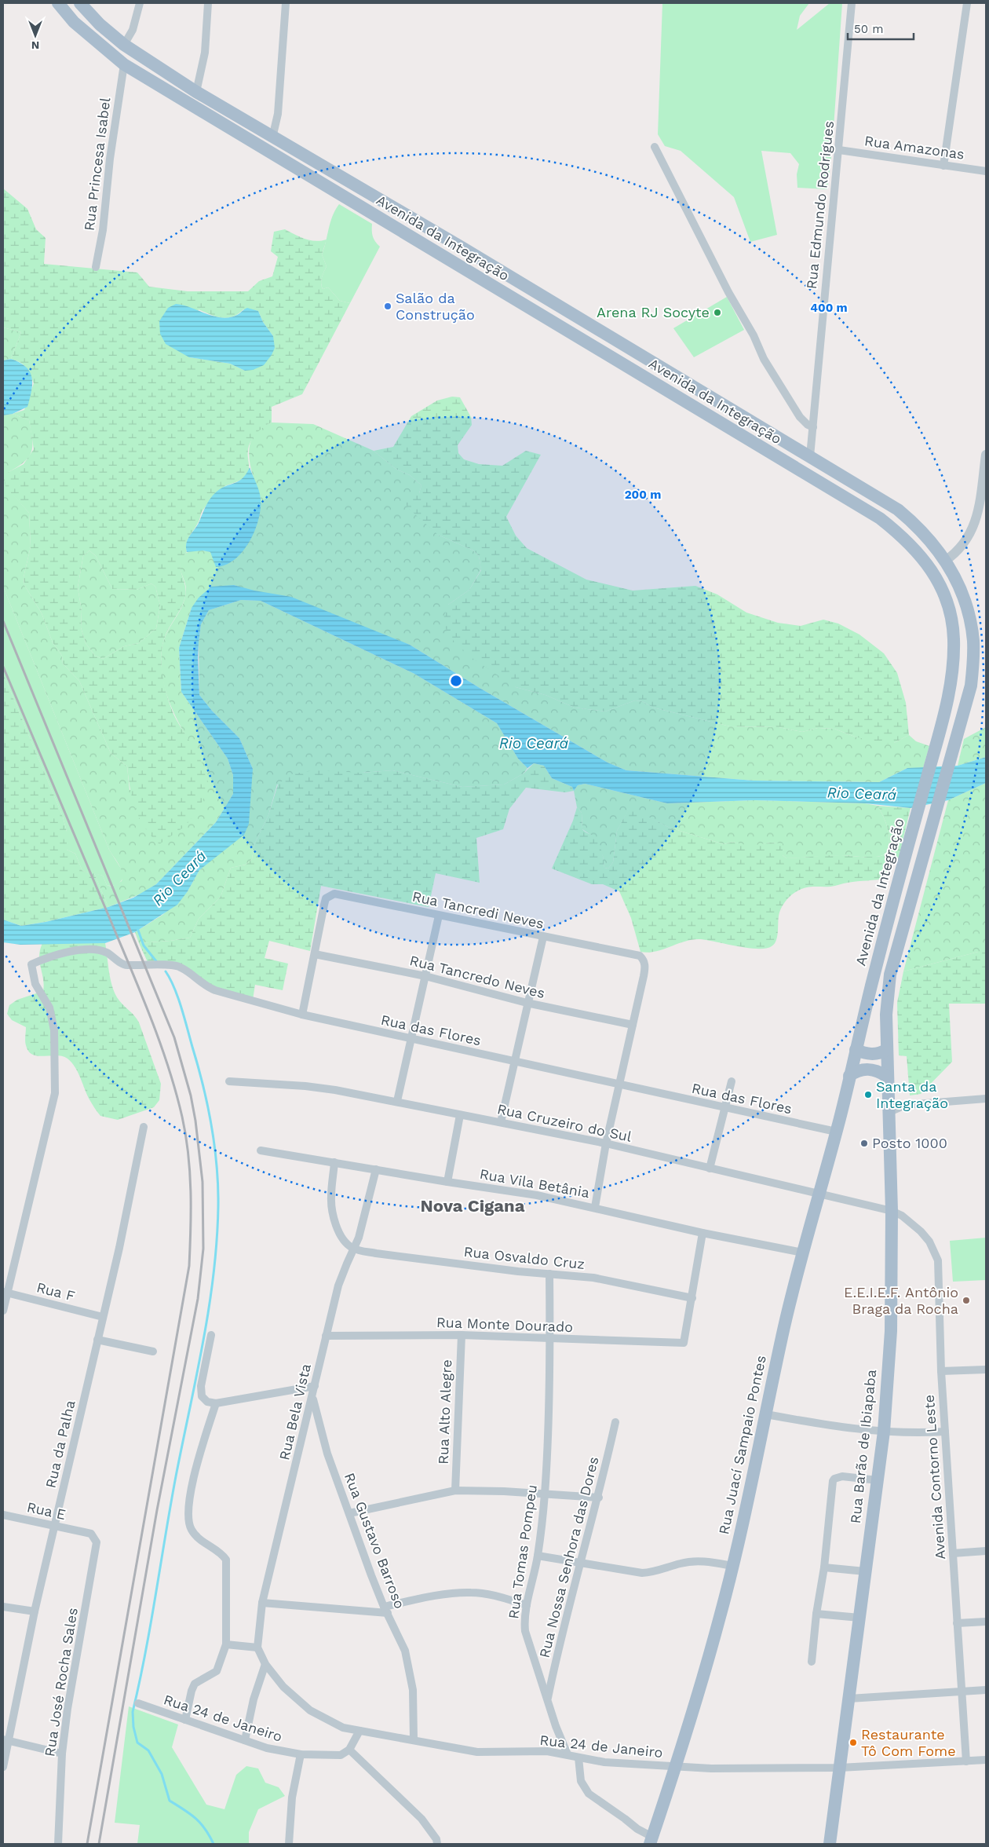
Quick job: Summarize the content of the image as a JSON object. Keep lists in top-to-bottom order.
{
  "streets": {
    "main road": ["Avenida da Integração", "Rua Juací Sampaio Pontes", "Rua Barão de Ibiapaba"],
    "street": [
      "Rua Amazonas",
      "Rua Princesa Isabel",
      "Rua Edmundo Rodrigues",
      "Rua Tancredi Neves",
      "Rua Tancredo Neves",
      "Rua das Flores",
      "Rua Cruzeiro do Sul",
      "Rua Vila Betânia",
      "Rua Osvaldo Cruz",
      "Rua F",
      "Rua Monte Dourado",
      "Rua Bela Vista",
      "Rua Alto Alegre",
      "Rua da Palha",
      "Avenida Contorno Leste",
      "Rua E",
      "Rua Gustavo Barroso",
      "Rua Tomas Pompeu",
      "Rua Nossa Senhora das Dores",
      "Rua José Rocha Sales",
      "Rua 24 de Janeiro"
    ]
  },
  "crossings": [
    ["Rua Amazonas", "Rua Edmundo Rodrigues"],
    ["Rua Princesa Isabel", "Avenida da Integração"],
    ["Rua Edmundo Rodrigues", "Avenida da Integração"],
    ["Avenida da Integração", "Rua Juací Sampaio Pontes"],
    ["Avenida da Integração", "Rua Barão de Ibiapaba"],
    ["Rua Tancredi Neves", "Rua Tancredo Neves"],
    ["Rua das Flores", "Rua F"],
    ["Rua das Flores", "Rua Juací Sampaio Pontes"],
    ["Rua Cruzeiro do Sul", "Rua Juací Sampaio Pontes"],
    ["Rua Cruzeiro do Sul", "Rua Barão de Ibiapaba"],
    ["Rua Cruzeiro do Sul", "Avenida Contorno Leste"],
    ["Rua Vila Betânia", "Rua Bela Vista"],
    ["Rua Vila Betânia", "Rua Juací Sampaio Pontes"],
    ["Rua Osvaldo Cruz", "Rua Monte Dourado"],
    ["Rua Osvaldo Cruz", "Rua Bela Vista"],
    ["Rua Osvaldo Cruz", "Rua Tomas Pompeu"],
    ["Rua F", "Rua da Palha"],
    ["Rua Monte Dourado", "Rua Bela Vista"],
    ["Rua Monte Dourado", "Rua Alto Alegre"],
    ["Rua Monte Dourado", "Rua Tomas Pompeu"],
    ["Rua Bela Vista", "Rua Gustavo Barroso"],
    ["Rua da Palha", "Rua E"],
    ["Rua Juací Sampaio Pontes", "Rua 24 de Janeiro"],
    ["Rua Barão de Ibiapaba", "Avenida Contorno Leste"],
    ["Rua Barão de Ibiapaba", "Rua 24 de Janeiro"],
    ["Avenida Contorno Leste", "Rua 24 de Janeiro"],
    ["Rua E", "Rua José Rocha Sales"],
    ["Rua Gustavo Barroso", "Rua 24 de Janeiro"],
    ["Rua Tomas Pompeu", "Rua Nossa Senhora das Dores"],
    ["Rua Tomas Pompeu", "Rua 24 de Janeiro"]
  ],
  "districts": ["Nova Cigana"],
  "water": ["Rio Ceará"],
  "places": [
    "Salão da Construção",
    "Arena RJ Socyte",
    "Santa da Integração",
    "Posto 1000",
    "E.E.I.E.F. Antônio Braga da Rocha",
    "Restaurante Tô Com Fome"
  ],
  "scale_bar": "50 m",
  "north": "bottom",
  "rings": ["400 m", "200 m"]
}
